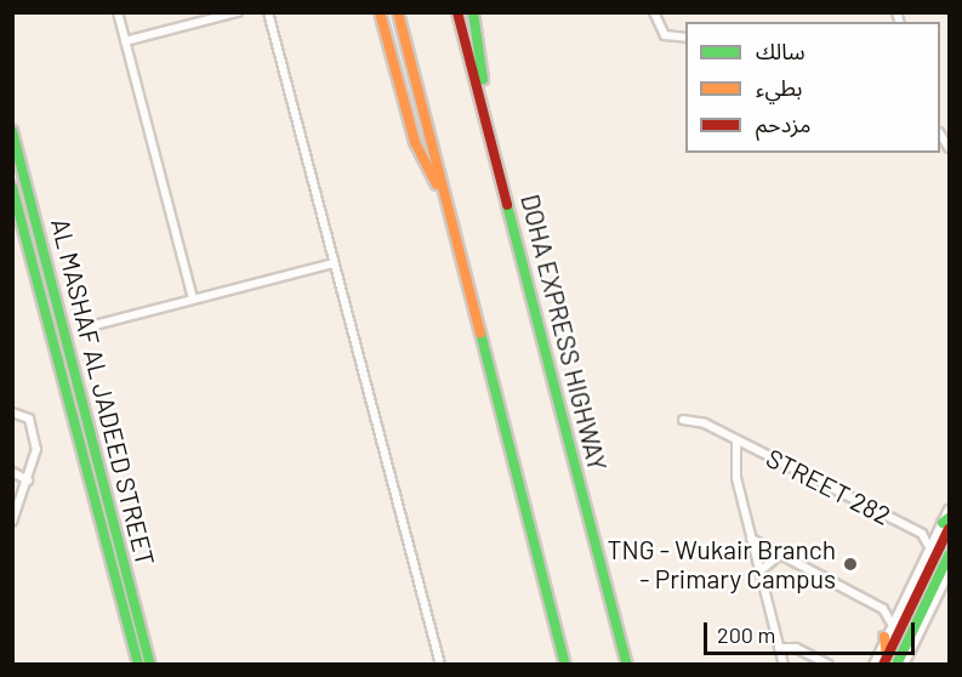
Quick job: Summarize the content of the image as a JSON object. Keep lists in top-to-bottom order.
{
  "streets": {
    "main road": ["DOHA EXPRESS HIGHWAY", "AL MASHAF AL JADEED STREET"],
    "street": ["STREET 282"]
  },
  "places": ["TNG - Wukair Branch - Primary Campus"],
  "legend": ["سالك", "بطيء", "مزدحم"],
  "scale_bar": "200 m"
}
